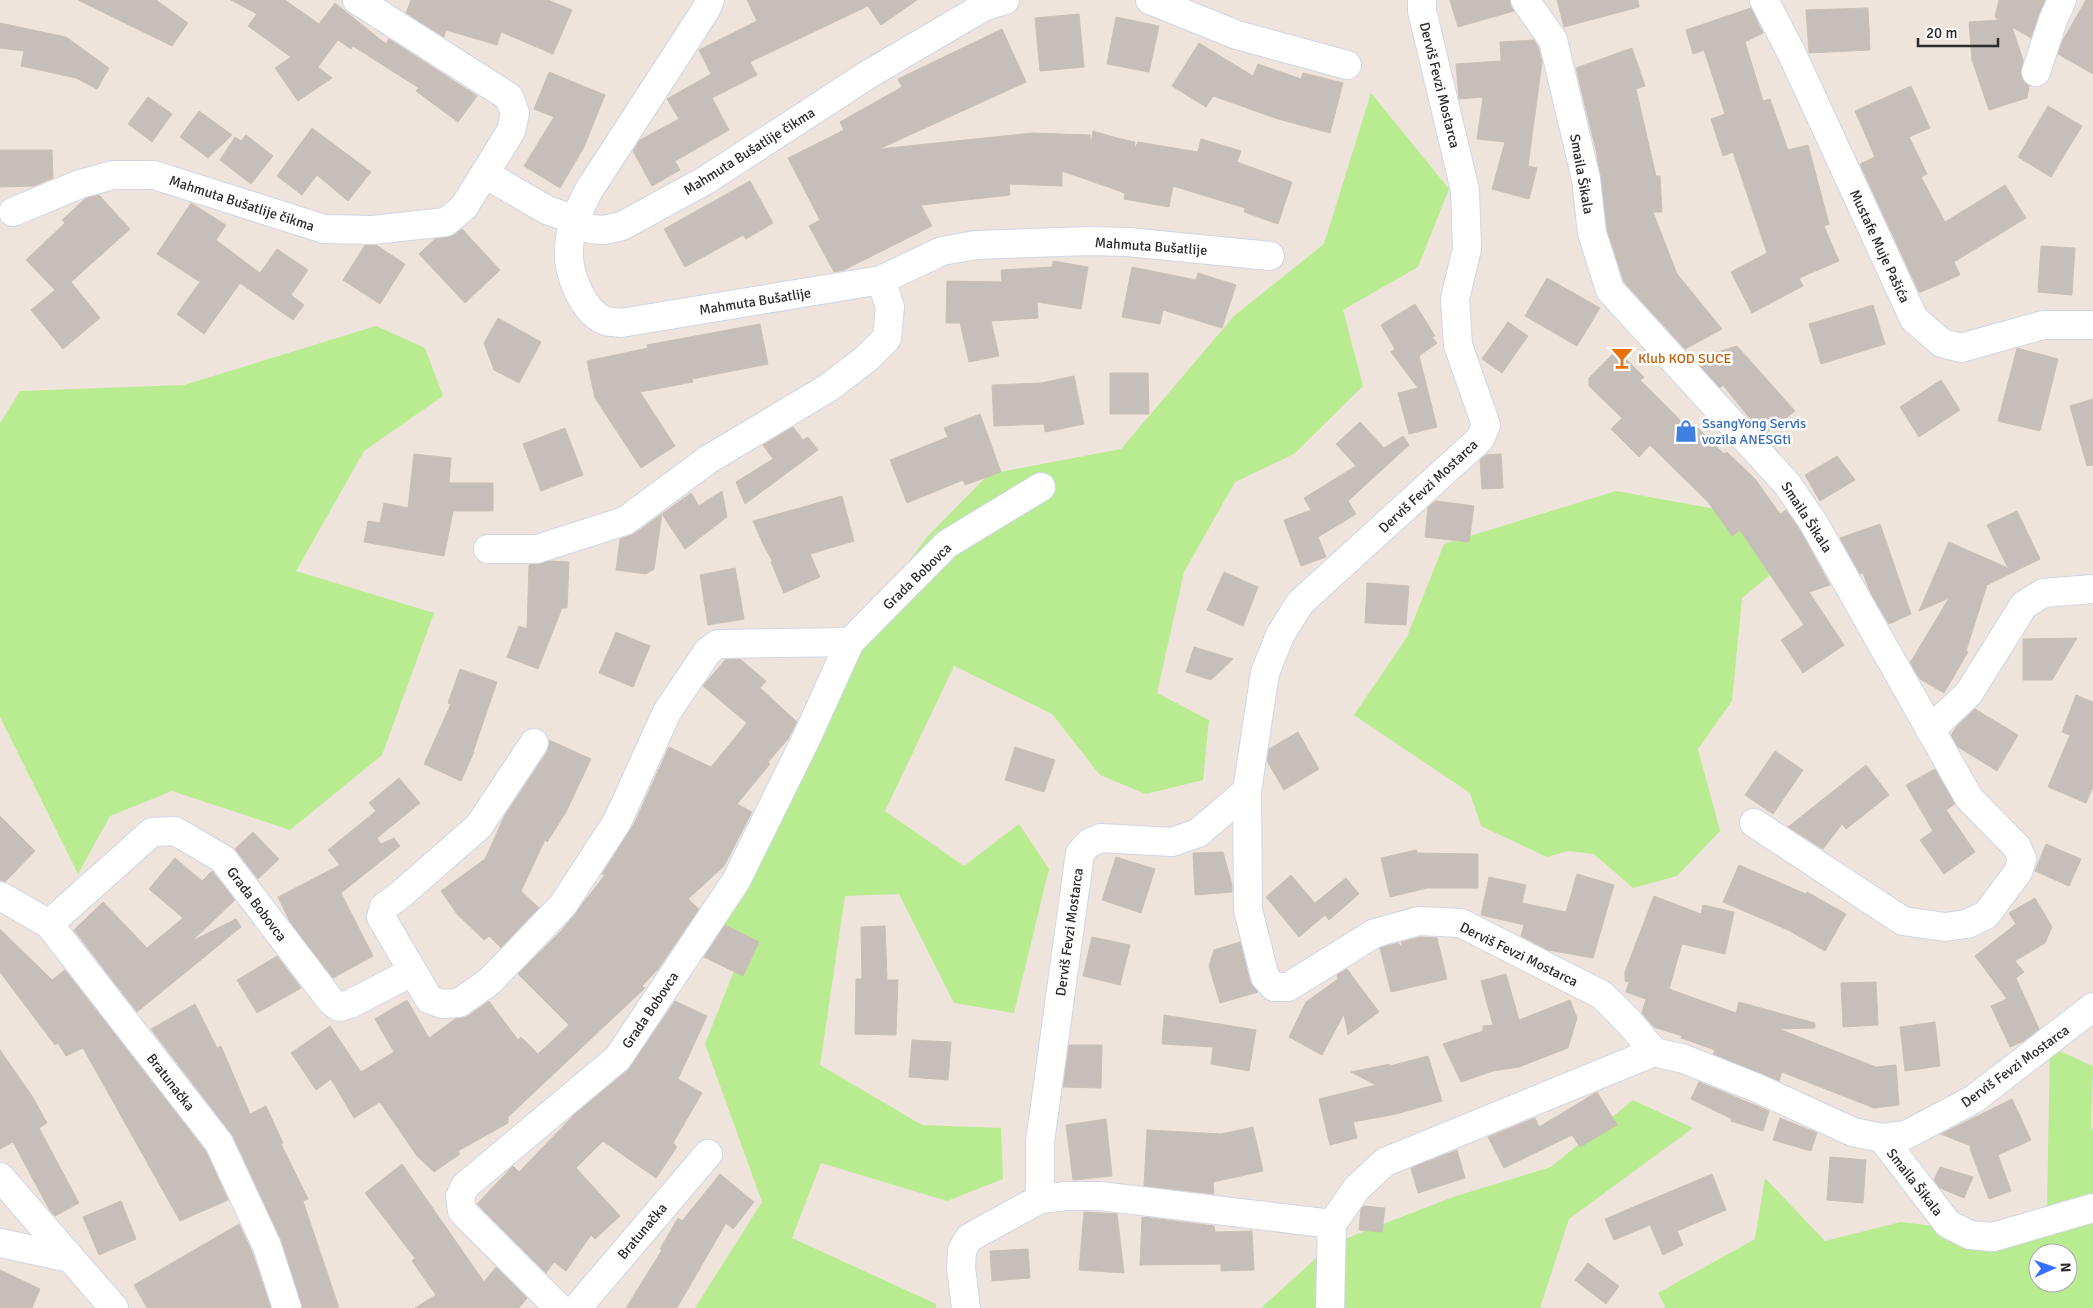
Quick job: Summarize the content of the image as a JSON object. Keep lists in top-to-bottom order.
{
  "streets": {
    "street": [
      "Derviš Fevzi Mostarca",
      "Mahmuta Bušatlije čikma",
      "Smaila Šikala",
      "Mahmuta Bušatlije",
      "Mustafe Muje Pašića",
      "Grada Bobovca",
      "Bratunačka"
    ]
  },
  "crossings": [
    ["Derviš Fevzi Mostarca", "Smaila Šikala"],
    ["Mahmuta Bušatlije čikma", "Mahmuta Bušatlije"],
    ["Grada Bobovca", "Bratunačka"]
  ],
  "places": {
    "bar": ["Klub KOD SUCE"],
    "shop": ["SsangYong Servis vozila ANESGti"]
  },
  "scale_bar": "20 m",
  "north": "right"
}
